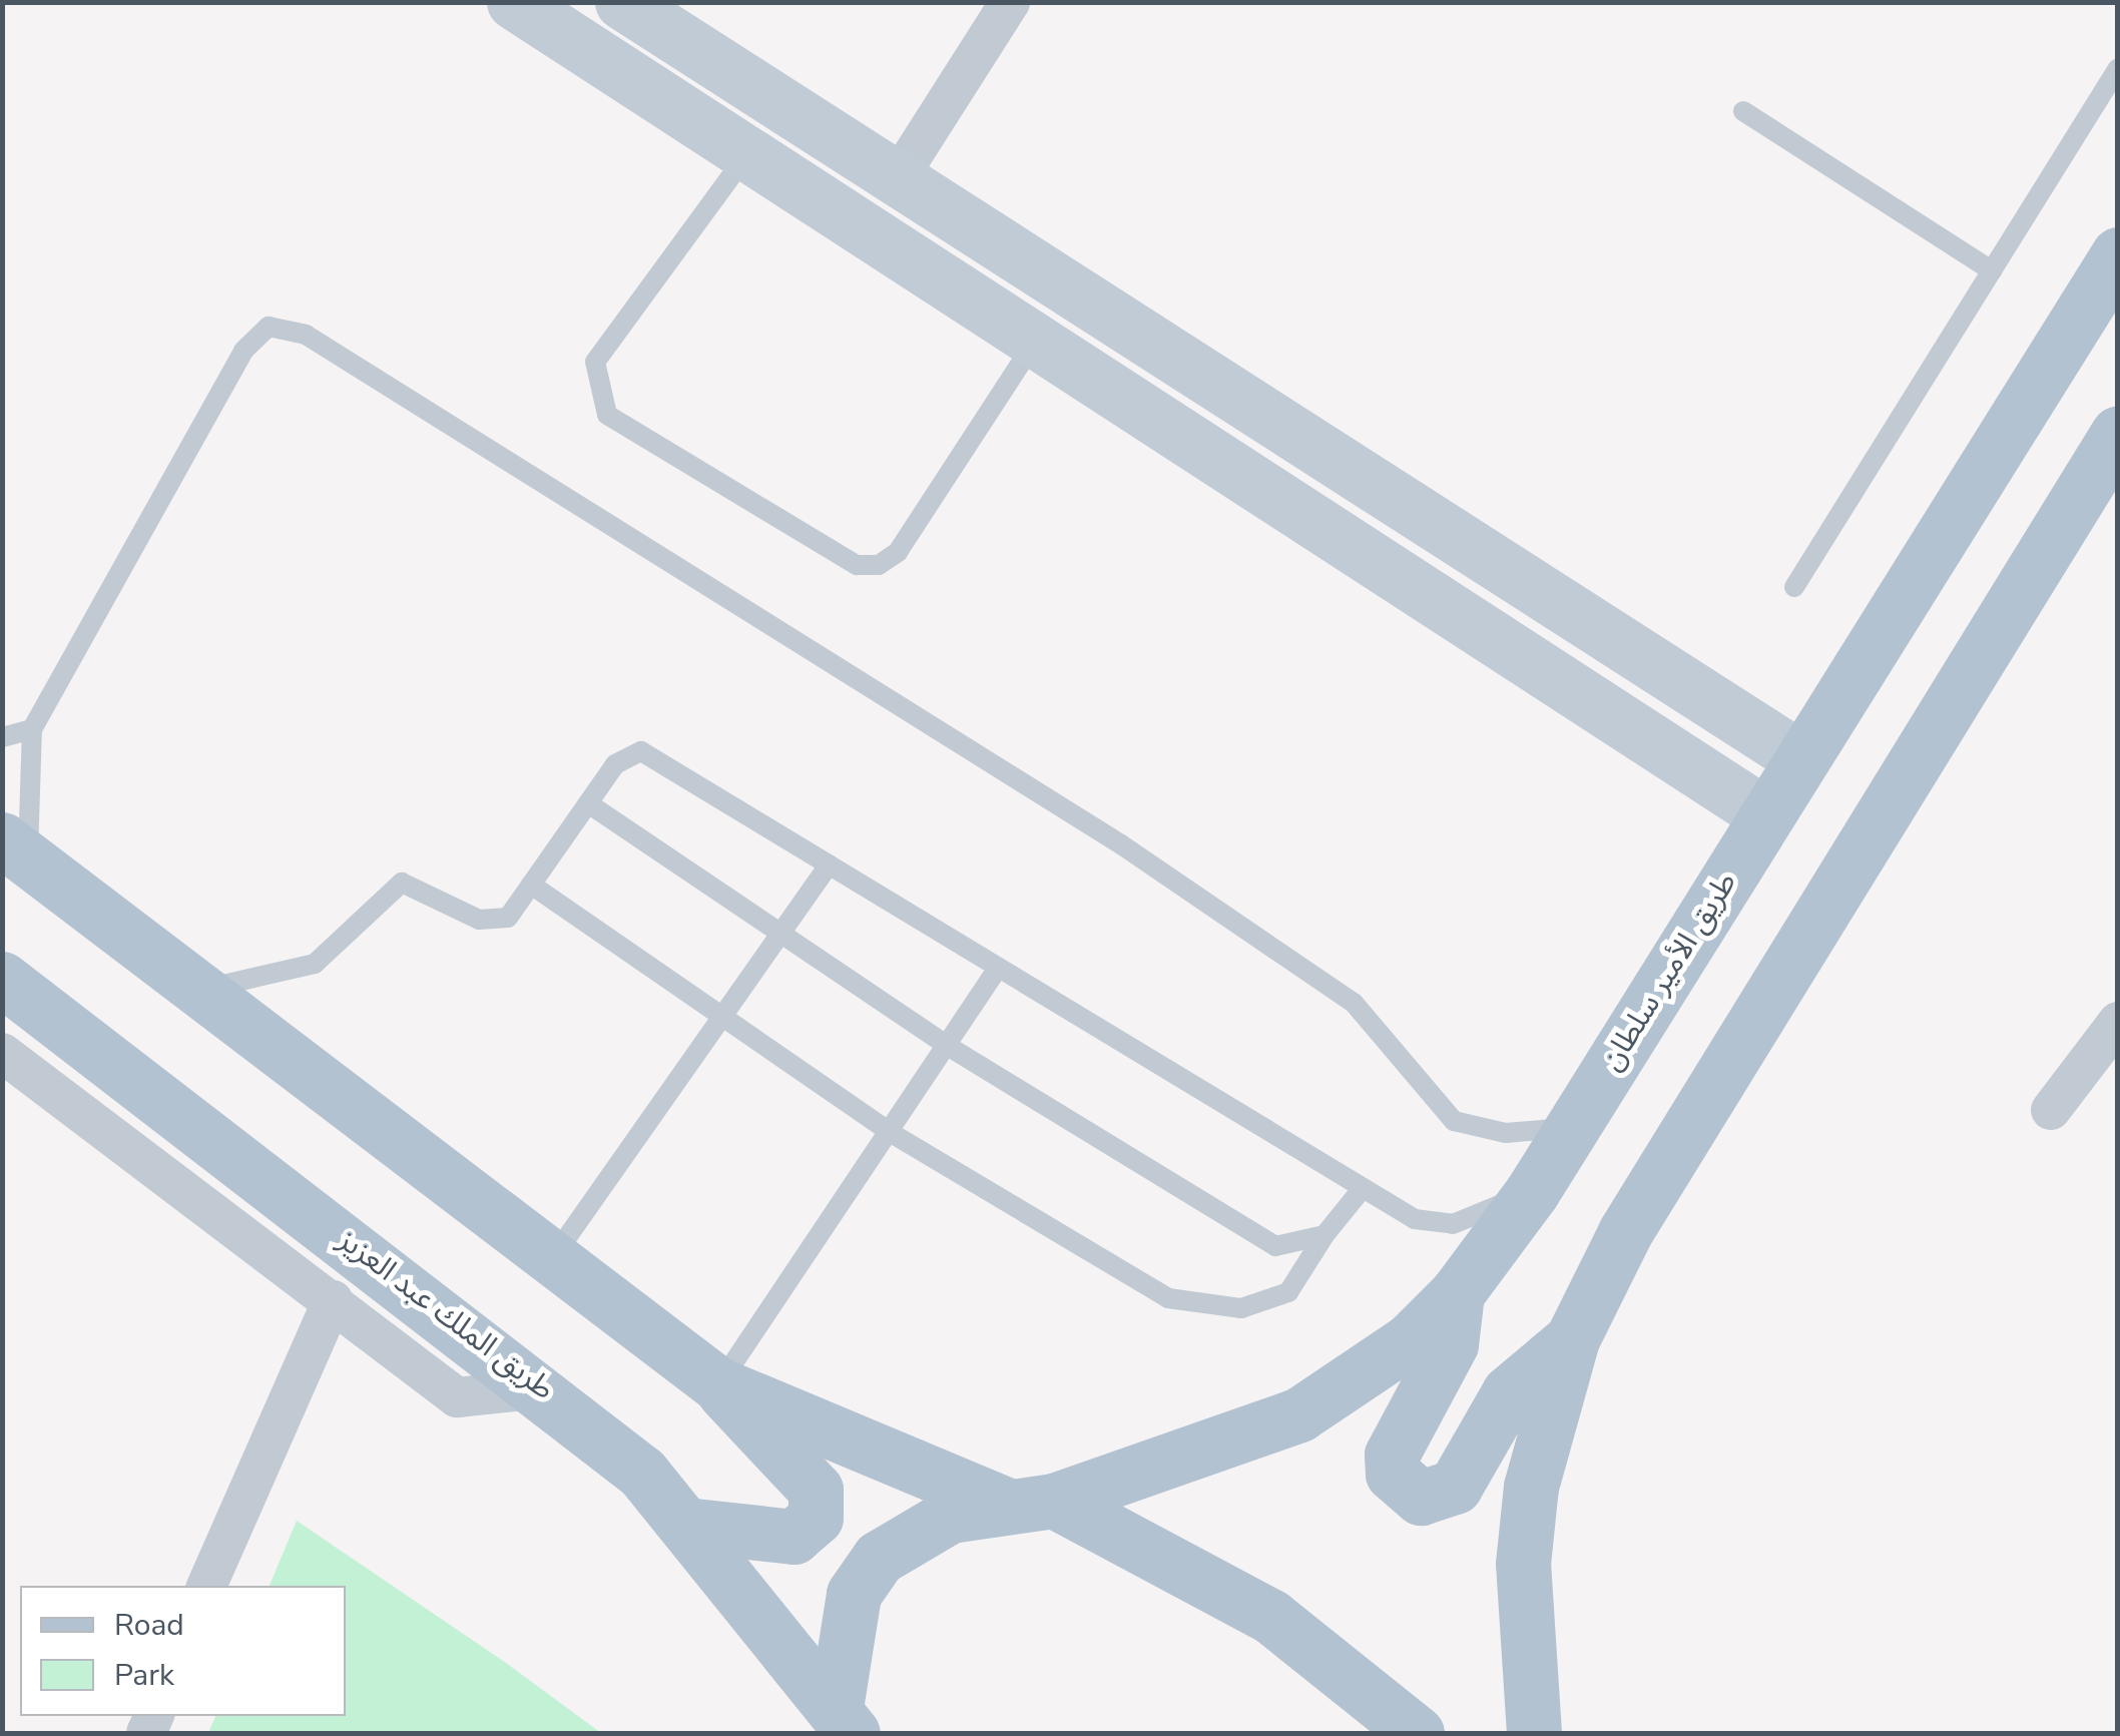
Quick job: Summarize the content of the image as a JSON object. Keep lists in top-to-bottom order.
{
  "streets": {
    "main road": ["طريق الأمير سلطان", "طريق الملك عبد العزيز"]
  },
  "crossings": [
    ["طريق الأمير سلطان", "طريق الملك عبد العزيز"]
  ],
  "legend": ["Road", "Park"]
}
